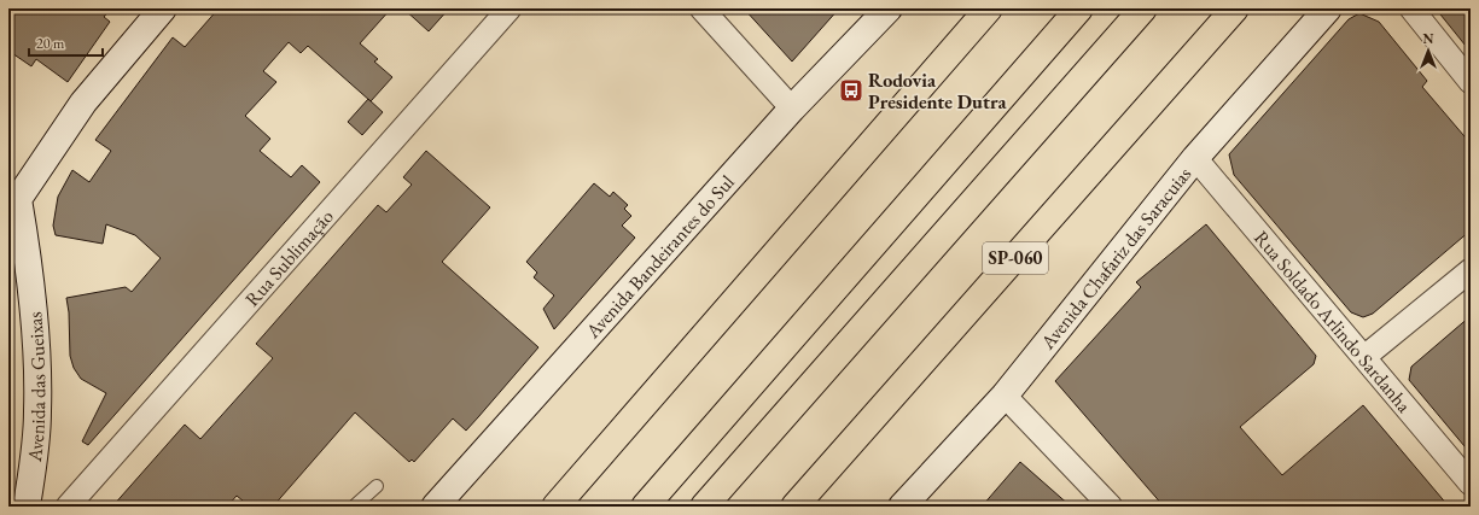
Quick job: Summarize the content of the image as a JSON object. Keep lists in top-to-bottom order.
{
  "streets": {
    "highway": ["SP-060"],
    "street": [
      "Avenida Bandeirantes do Sul",
      "Rua Sublimação",
      "Avenida Chafariz das Saracuias",
      "Rua Soldado Arlindo Sardanha",
      "Avenida das Gueixas"
    ]
  },
  "crossings": [
    ["Avenida Chafariz das Saracuias", "Rua Soldado Arlindo Sardanha"]
  ],
  "places": {
    "bus stop": ["Rodovia Presidente Dutra"]
  },
  "scale_bar": "20 m",
  "north": "top"
}
